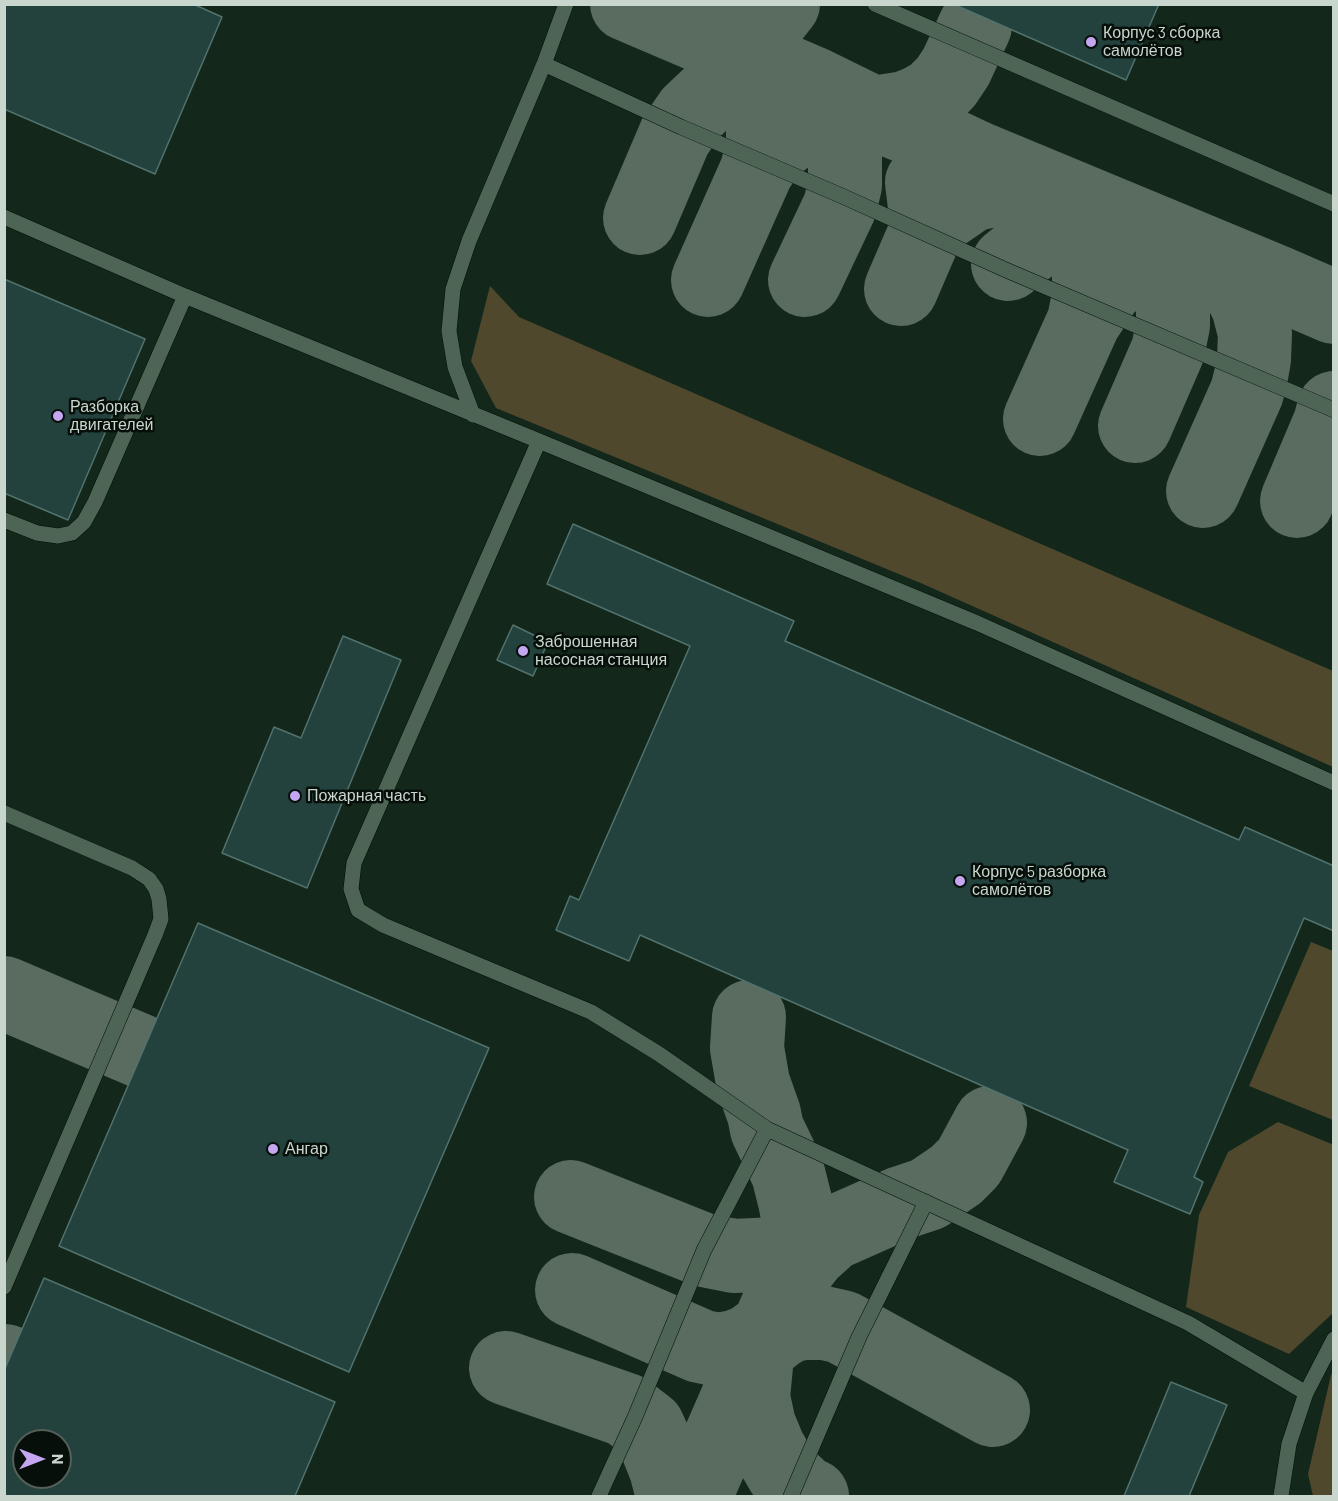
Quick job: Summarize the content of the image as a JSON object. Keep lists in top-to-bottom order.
{
  "places": [
    "Корпус 3 сборка самолётов",
    "Разборка двигателей",
    "Заброшенная насосная станция",
    "Пожарная часть",
    "Корпус 5 разборка самолётов",
    "Ангар"
  ],
  "north": "right"
}
